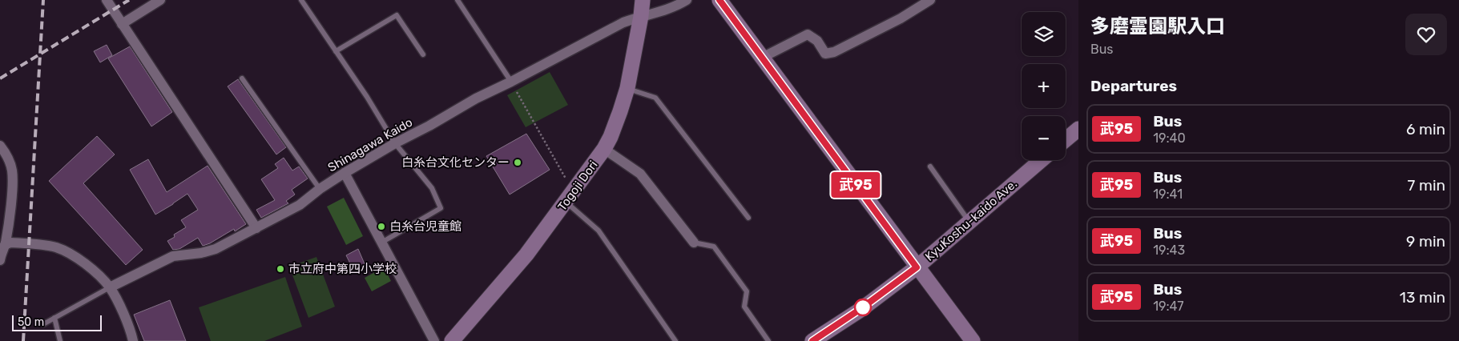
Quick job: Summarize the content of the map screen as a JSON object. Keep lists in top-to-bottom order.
{
  "streets": {
    "street": ["Shinagawa Kaido", "Togoji Dori", "KyuKoshu-kaido Ave."]
  },
  "crossings": [
    ["Shinagawa Kaido", "Togoji Dori"]
  ],
  "places": ["白糸台文化センター", "白糸台児童館", "市立府中第四小学校"],
  "lines": ["bus line 武95"],
  "scale_bar": "50 m",
  "page": {
    "on_map": "武95",
    "heading": [
      ["多磨霊園駅入口", "Bus"],
      "Departures"
    ],
    "map_buttons": ["+", "−"],
    "list": [
      {
        "mark": "武95",
        "name": "Bus",
        "note": "19:40",
        "value": "6 min"
      },
      {
        "mark": "武95",
        "name": "Bus",
        "note": "19:41",
        "value": "7 min"
      },
      {
        "mark": "武95",
        "name": "Bus",
        "note": "19:43",
        "value": "9 min"
      },
      {
        "mark": "武95",
        "name": "Bus",
        "note": "19:47",
        "value": "13 min"
      }
    ],
    "scale": "50 m"
  }
}
